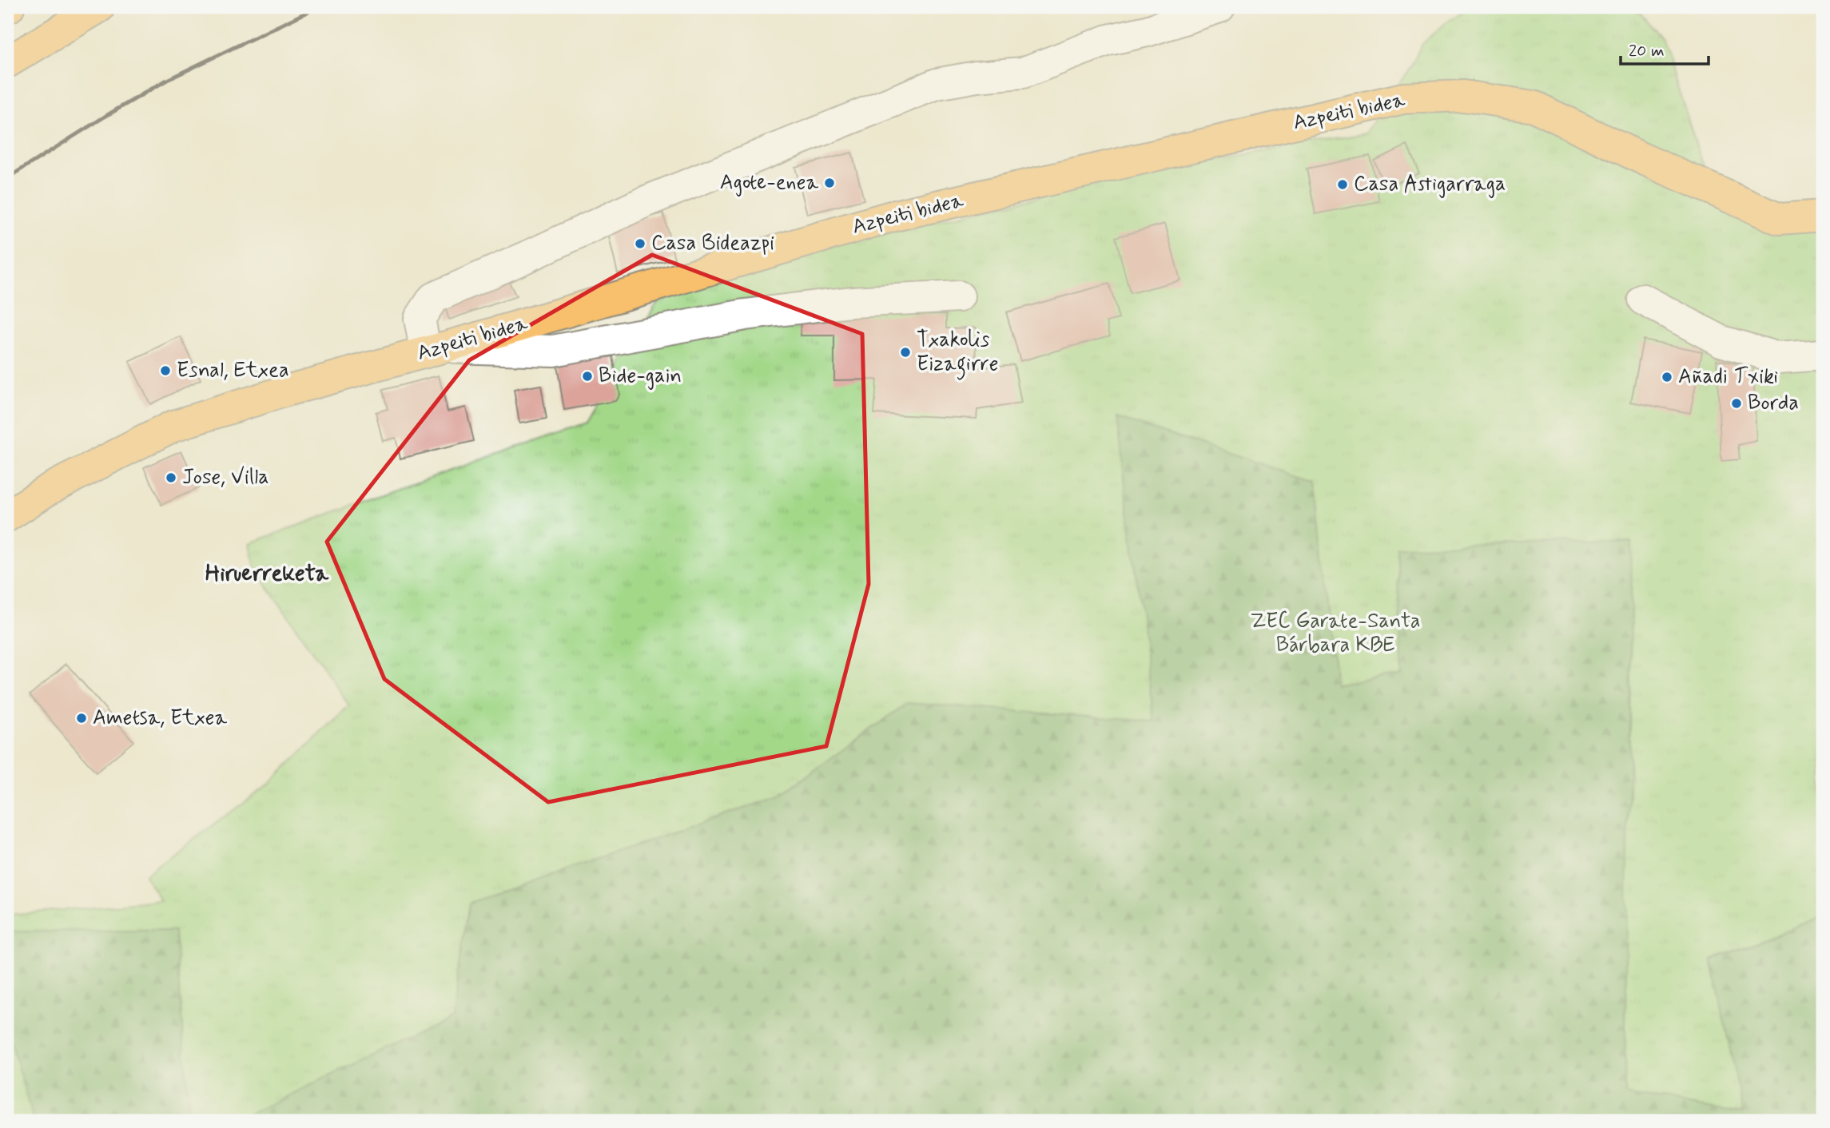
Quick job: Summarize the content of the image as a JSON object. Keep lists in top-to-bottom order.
{
  "streets": {
    "main road": ["Azpeiti bidea"]
  },
  "districts": ["Hiruerreketa"],
  "parks": ["ZEC Garate-Santa Bárbara KBE"],
  "places": [
    "Agote-enea",
    "Casa Astigarraga",
    "Casa Bideazpi",
    "Txakolis Eizagirre",
    "Esnal, Etxea",
    "Bide-gain",
    "Añadi Txiki",
    "Borda",
    "Jose, Villa",
    "Ametsa, Etxea"
  ],
  "scale_bar": "20 m"
}
